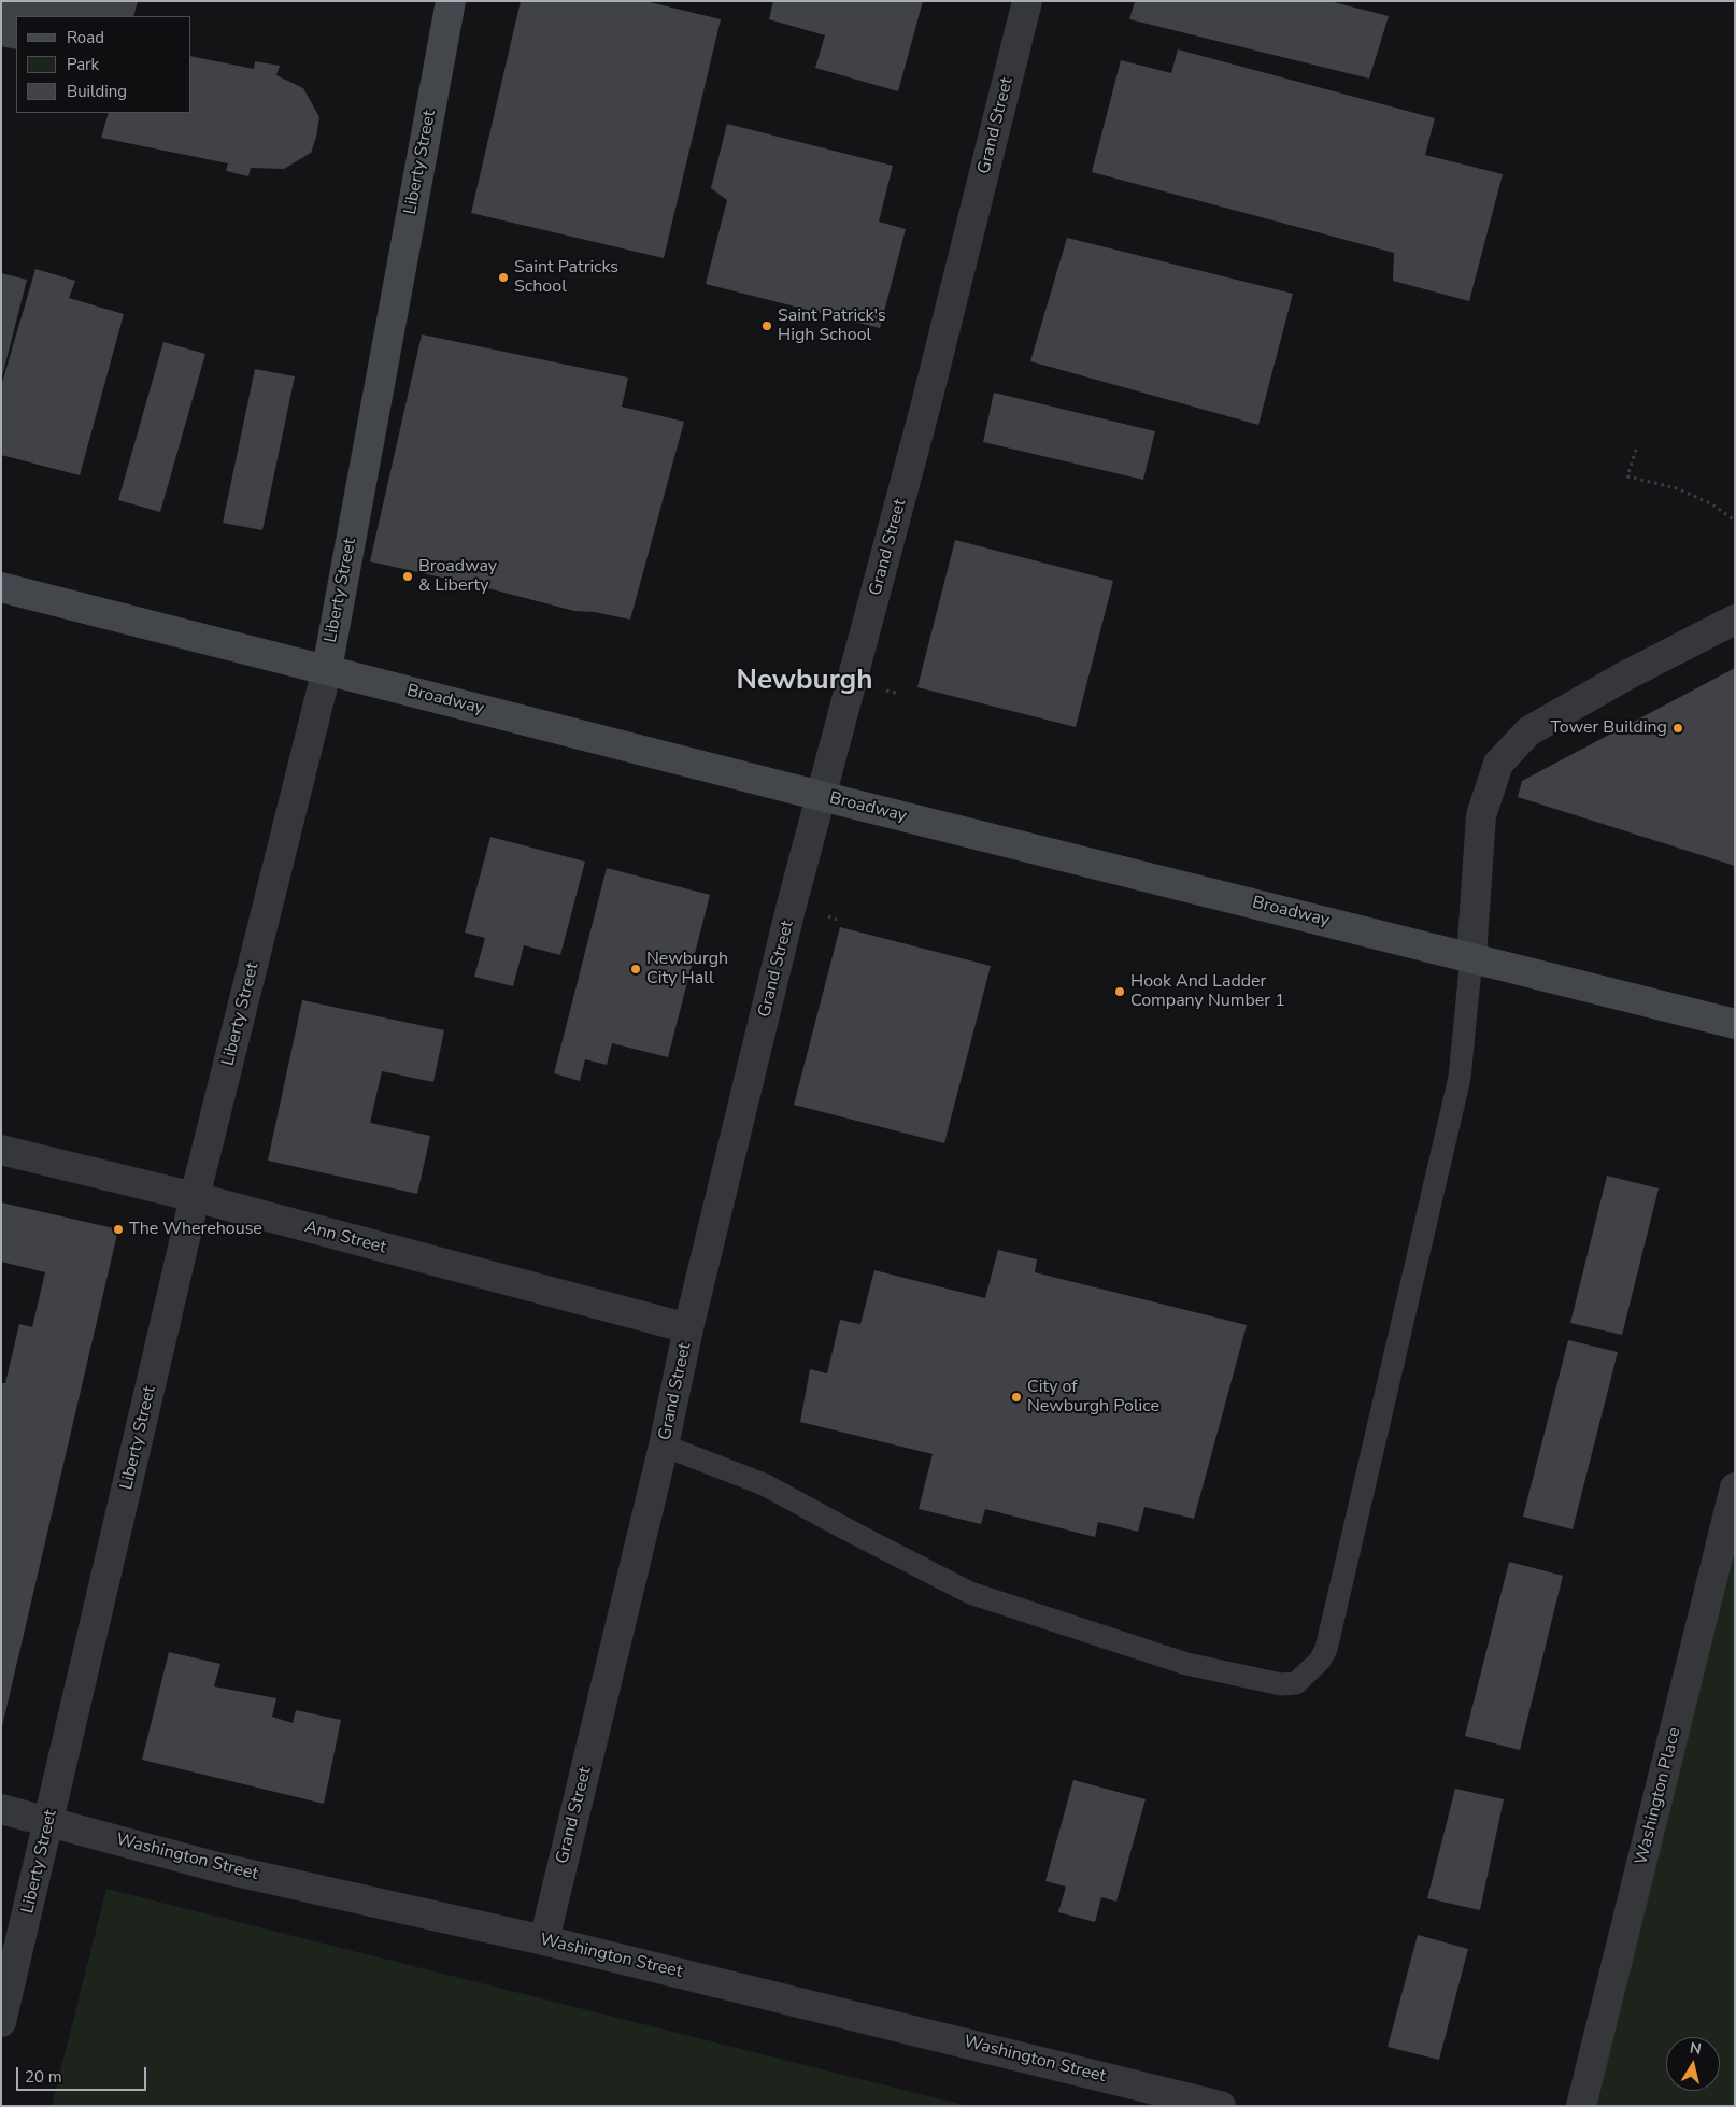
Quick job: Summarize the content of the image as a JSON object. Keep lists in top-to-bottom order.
{
  "streets": {
    "street": [
      "Grand Street",
      "Liberty Street",
      "Broadway",
      "Ann Street",
      "Washington Place",
      "Washington Street"
    ]
  },
  "crossings": [
    ["Grand Street", "Broadway"],
    ["Grand Street", "Ann Street"],
    ["Grand Street", "Washington Street"],
    ["Liberty Street", "Broadway"],
    ["Liberty Street", "Ann Street"],
    ["Liberty Street", "Washington Street"]
  ],
  "districts": ["Newburgh"],
  "places": [
    "Saint Patricks School",
    "Saint Patrick's High School",
    "Broadway & Liberty",
    "Tower Building",
    "Newburgh City Hall",
    "Hook And Ladder Company Number 1",
    "The Wherehouse",
    "City of Newburgh Police"
  ],
  "legend": ["Road", "Park", "Building"],
  "scale_bar": "20 m",
  "north": "top"
}
